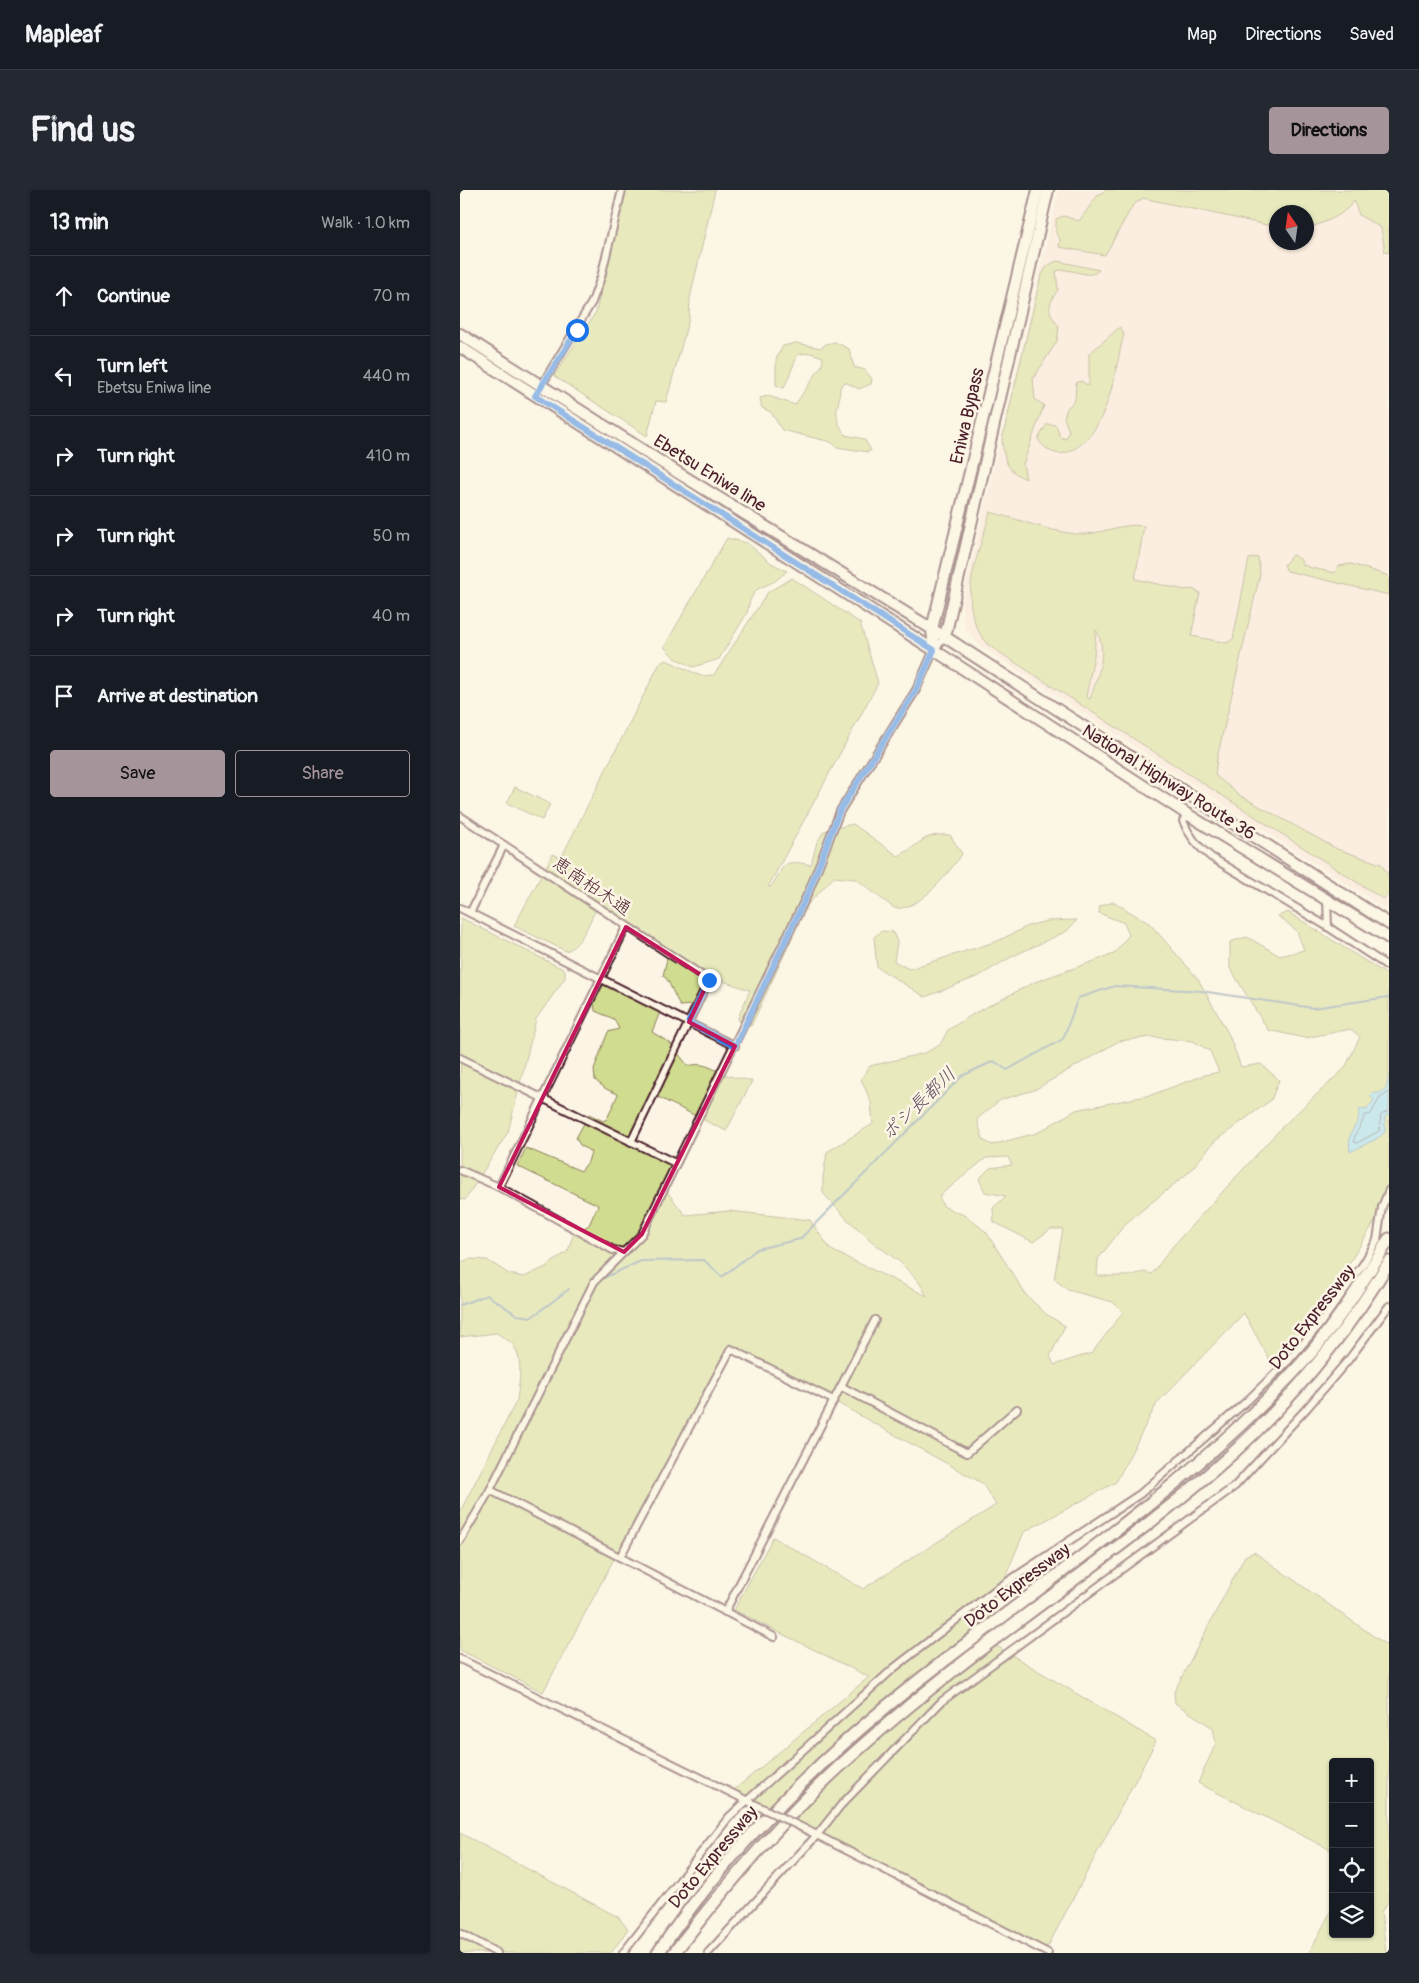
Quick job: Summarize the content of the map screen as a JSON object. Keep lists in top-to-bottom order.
{
  "streets": {
    "highway": ["Doto Expressway"],
    "main road": ["Eniwa Bypass", "Ebetsu Eniwa line", "National Highway Route 36"],
    "street": ["恵南柏木通"]
  },
  "crossings": [
    ["Eniwa Bypass", "Ebetsu Eniwa line"],
    ["Eniwa Bypass", "National Highway Route 36"],
    ["Ebetsu Eniwa line", "National Highway Route 36"]
  ],
  "water": ["ポシ長都川"],
  "north": "top",
  "page": {
    "header": "Mapleaf",
    "nav": ["Map", "Directions", "Saved"],
    "buttons": [
      "Directions",
      ["Save", "Share"]
    ],
    "title": "Find us",
    "heading": ["13 min", "Walk · 1.0 km"],
    "list": [
      ["Continue", "70 m"],
      ["Turn left", "Ebetsu Eniwa line", "440 m"],
      ["Turn right", "410 m"],
      ["Turn right", "50 m"],
      ["Turn right", "40 m"],
      "Arrive at destination"
    ],
    "map_buttons": ["+", "−"]
  }
}
